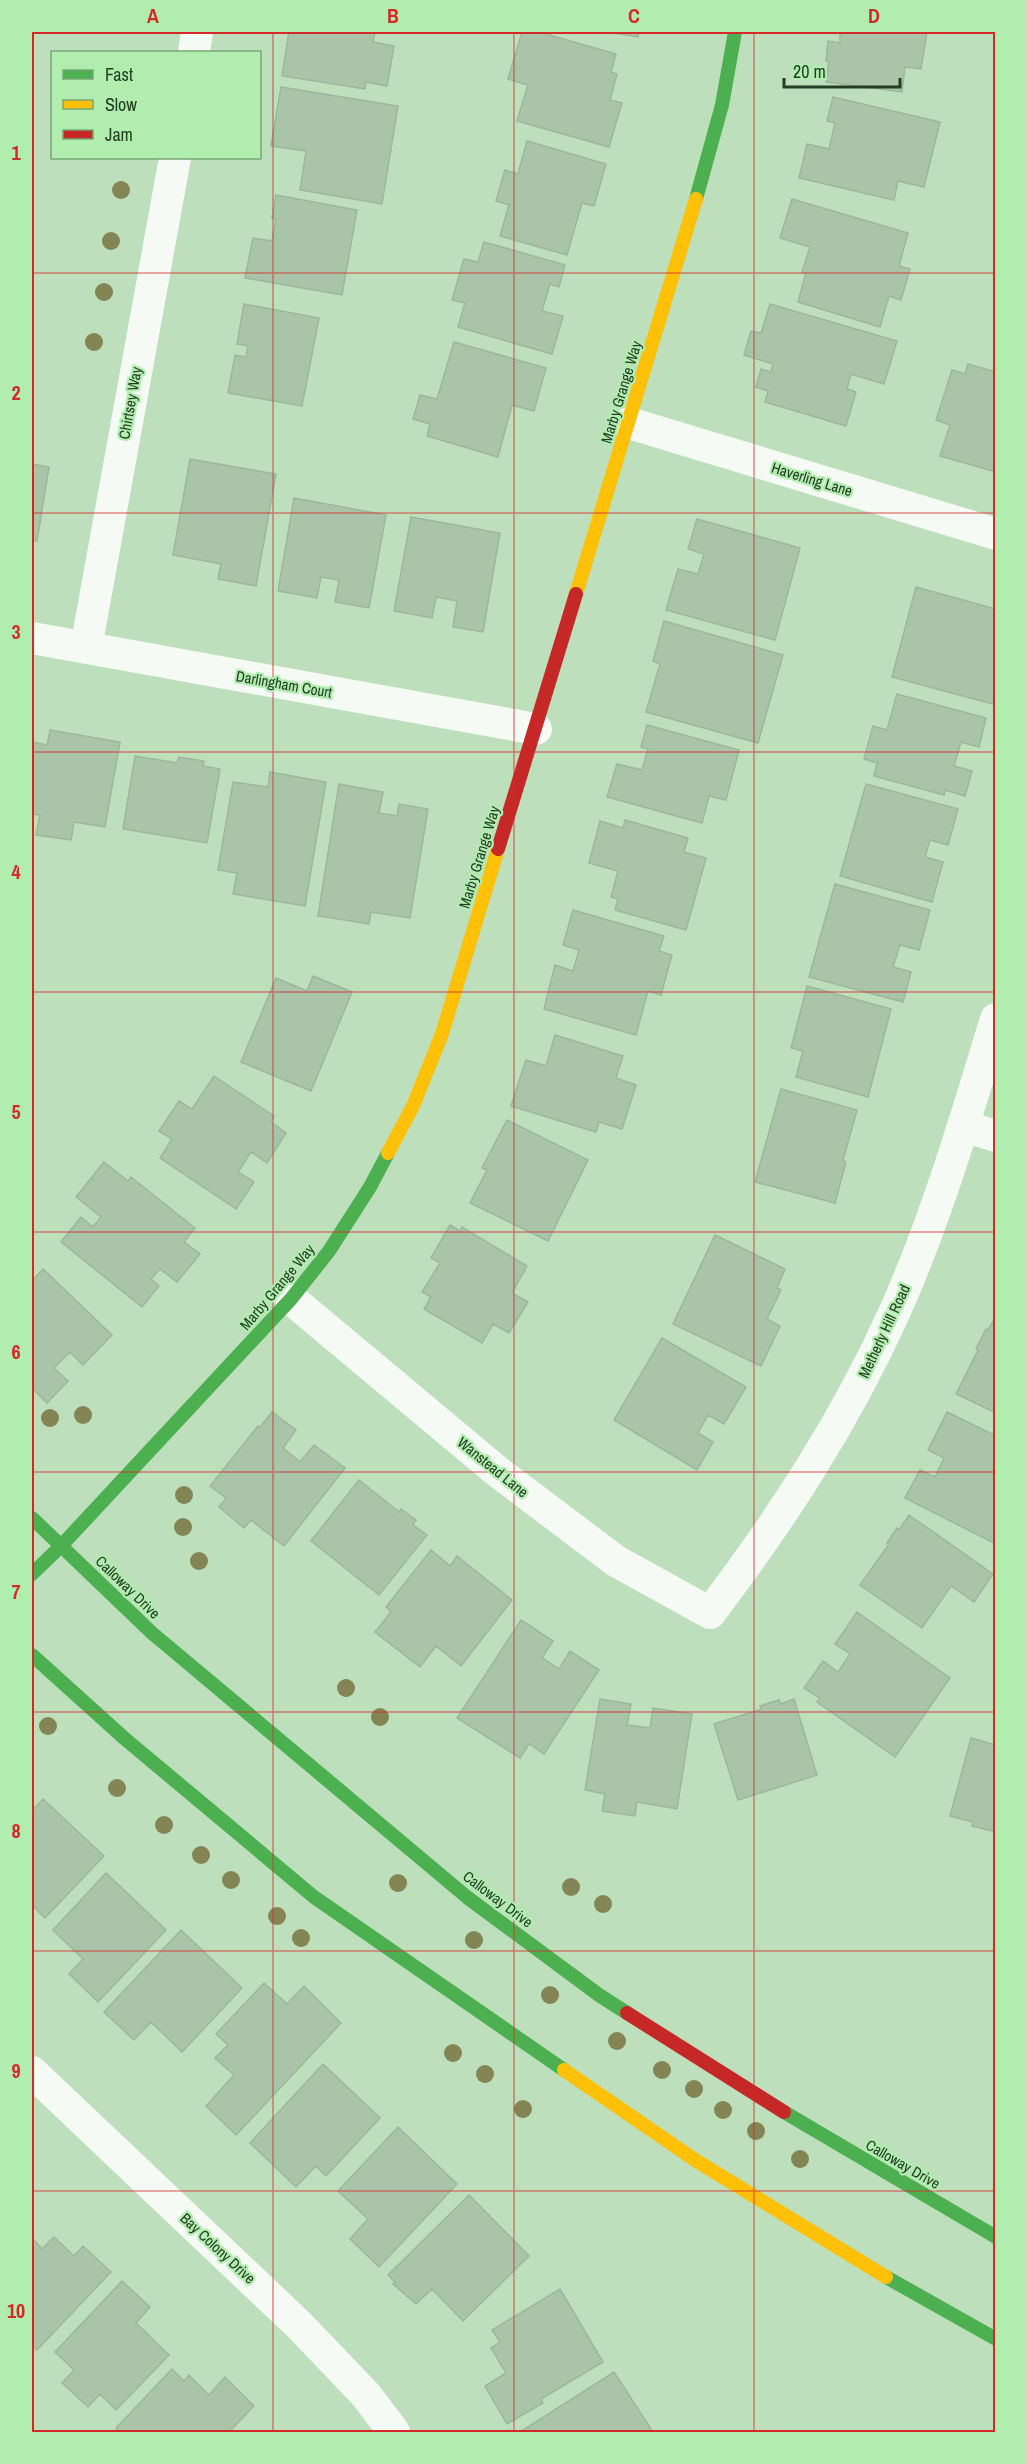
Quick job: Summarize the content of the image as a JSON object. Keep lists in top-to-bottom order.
{
  "streets": {
    "main road": ["Marby Grange Way", "Calloway Drive"],
    "street": [
      "Chirtsey Way",
      "Haverling Lane",
      "Darlingham Court",
      "Metherly Hill Road",
      "Wanstead Lane",
      "Bay Colony Drive"
    ]
  },
  "crossings": [
    ["Marby Grange Way", "Haverling Lane"],
    ["Marby Grange Way", "Darlingham Court"],
    ["Marby Grange Way", "Wanstead Lane"],
    ["Marby Grange Way", "Calloway Drive"],
    ["Chirtsey Way", "Darlingham Court"],
    ["Metherly Hill Road", "Wanstead Lane"]
  ],
  "legend": ["Fast", "Slow", "Jam"],
  "scale_bar": "20 m",
  "grid": {
    "columns": [
      "A",
      "B",
      "C",
      "D"
    ],
    "rows": [
      "1",
      "2",
      "3",
      "4",
      "5",
      "6",
      "7",
      "8",
      "9",
      "10"
    ]
  }
}
